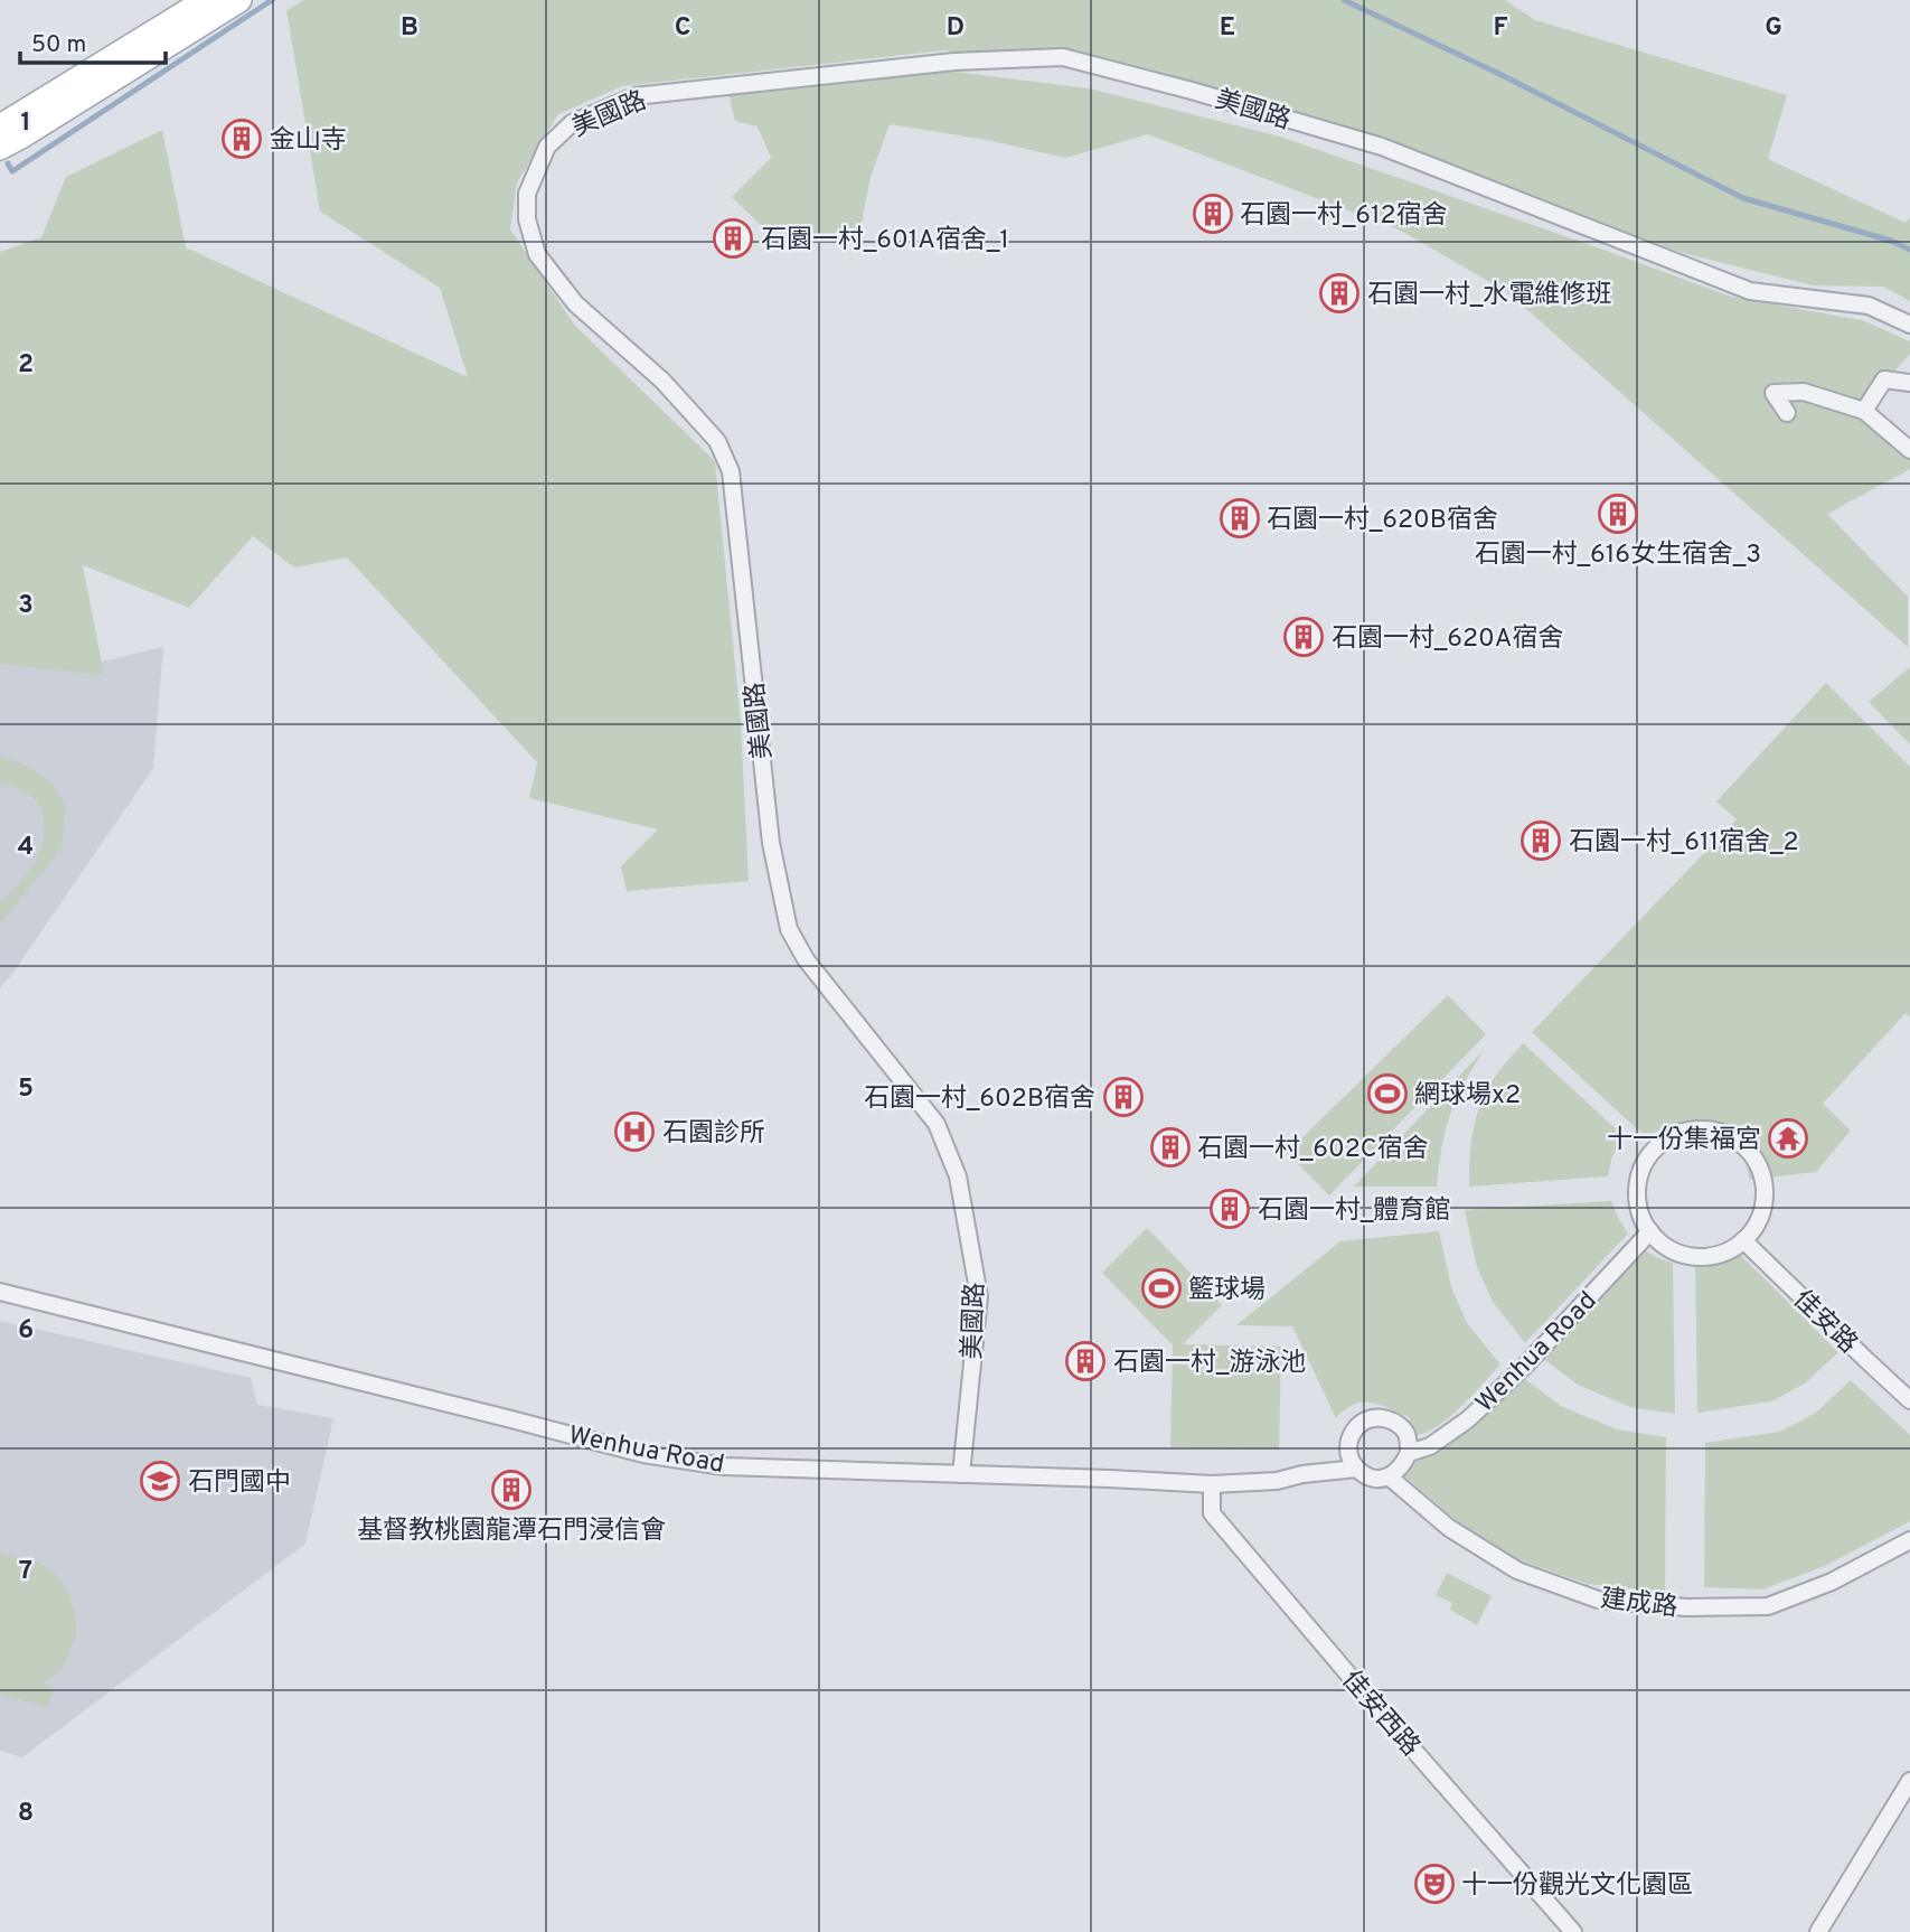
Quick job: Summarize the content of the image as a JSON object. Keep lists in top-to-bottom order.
{
  "streets": {
    "street": [
      "美國路",
      "佳安路",
      "Wenhua Road",
      "建成路",
      "佳安西路"
    ]
  },
  "crossings": [
    ["美國路", "Wenhua Road"],
    ["佳安路", "Wenhua Road"],
    ["Wenhua Road", "建成路"],
    ["Wenhua Road", "佳安西路"]
  ],
  "places": {
    "building": [
      "金山寺",
      "石園一村_612宿舍",
      "石園一村_601A宿舍_1",
      "石園一村_水電維修班",
      "石園一村_616女生宿舍_3",
      "石園一村_620B宿舍",
      "石園一村_620A宿舍",
      "石園一村_611宿舍_2",
      "石園一村_602B宿舍",
      "石園一村_602C宿舍",
      "石園一村_體育館",
      "石園一村_游泳池",
      "基督教桃園龍潭石門浸信會"
    ],
    "sports": ["網球場x2", "籃球場"],
    "hospital": ["石園診所"],
    "temple": ["十一份集福宮"],
    "school or university": ["石門國中"],
    "theatre": ["十一份觀光文化園區"]
  },
  "scale_bar": "50 m",
  "grid": {
    "columns": [
      "B",
      "C",
      "D",
      "E",
      "F",
      "G"
    ],
    "rows": [
      "1",
      "2",
      "3",
      "4",
      "5",
      "6",
      "7",
      "8"
    ]
  }
}
